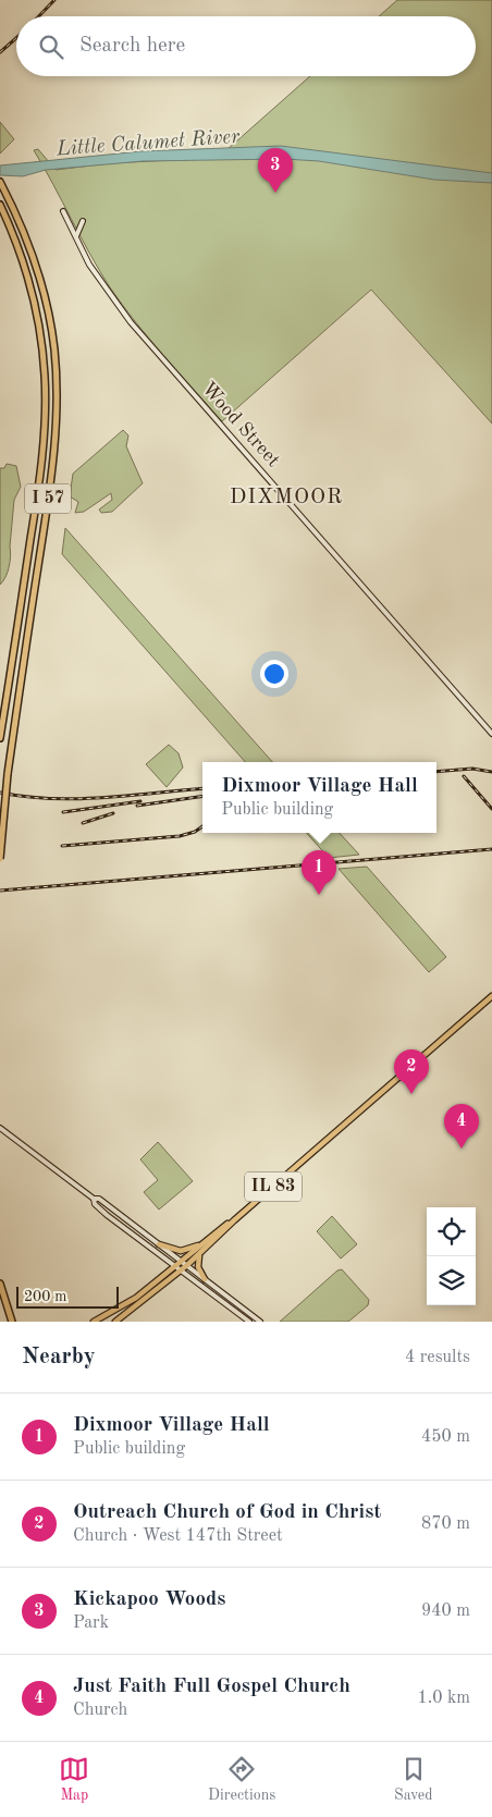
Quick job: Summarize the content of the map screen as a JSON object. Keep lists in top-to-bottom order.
{
  "streets": {
    "highway": ["I 57"],
    "main road": ["Wood Street", "IL 83"]
  },
  "districts": ["DIXMOOR"],
  "water": ["Little Calumet River"],
  "scale_bar": "200 m",
  "page": {
    "search": "Search here",
    "pins": [
      "3",
      "1",
      "2",
      "4"
    ],
    "popup": ["Dixmoor Village Hall", "Public building"],
    "scale": "200 m",
    "heading": ["Nearby", "4 results"],
    "list": [
      {
        "mark": "1",
        "name": "Dixmoor Village Hall",
        "note": "Public building",
        "value": "450 m"
      },
      {
        "mark": "2",
        "name": "Outreach Church of God in Christ",
        "note": "Church · West 147th Street",
        "value": "870 m"
      },
      {
        "mark": "3",
        "name": "Kickapoo Woods",
        "note": "Park",
        "value": "940 m"
      },
      {
        "mark": "4",
        "name": "Just Faith Full Gospel Church",
        "note": "Church",
        "value": "1.0 km"
      }
    ],
    "nav": ["Map", "Directions", "Saved"]
  }
}
